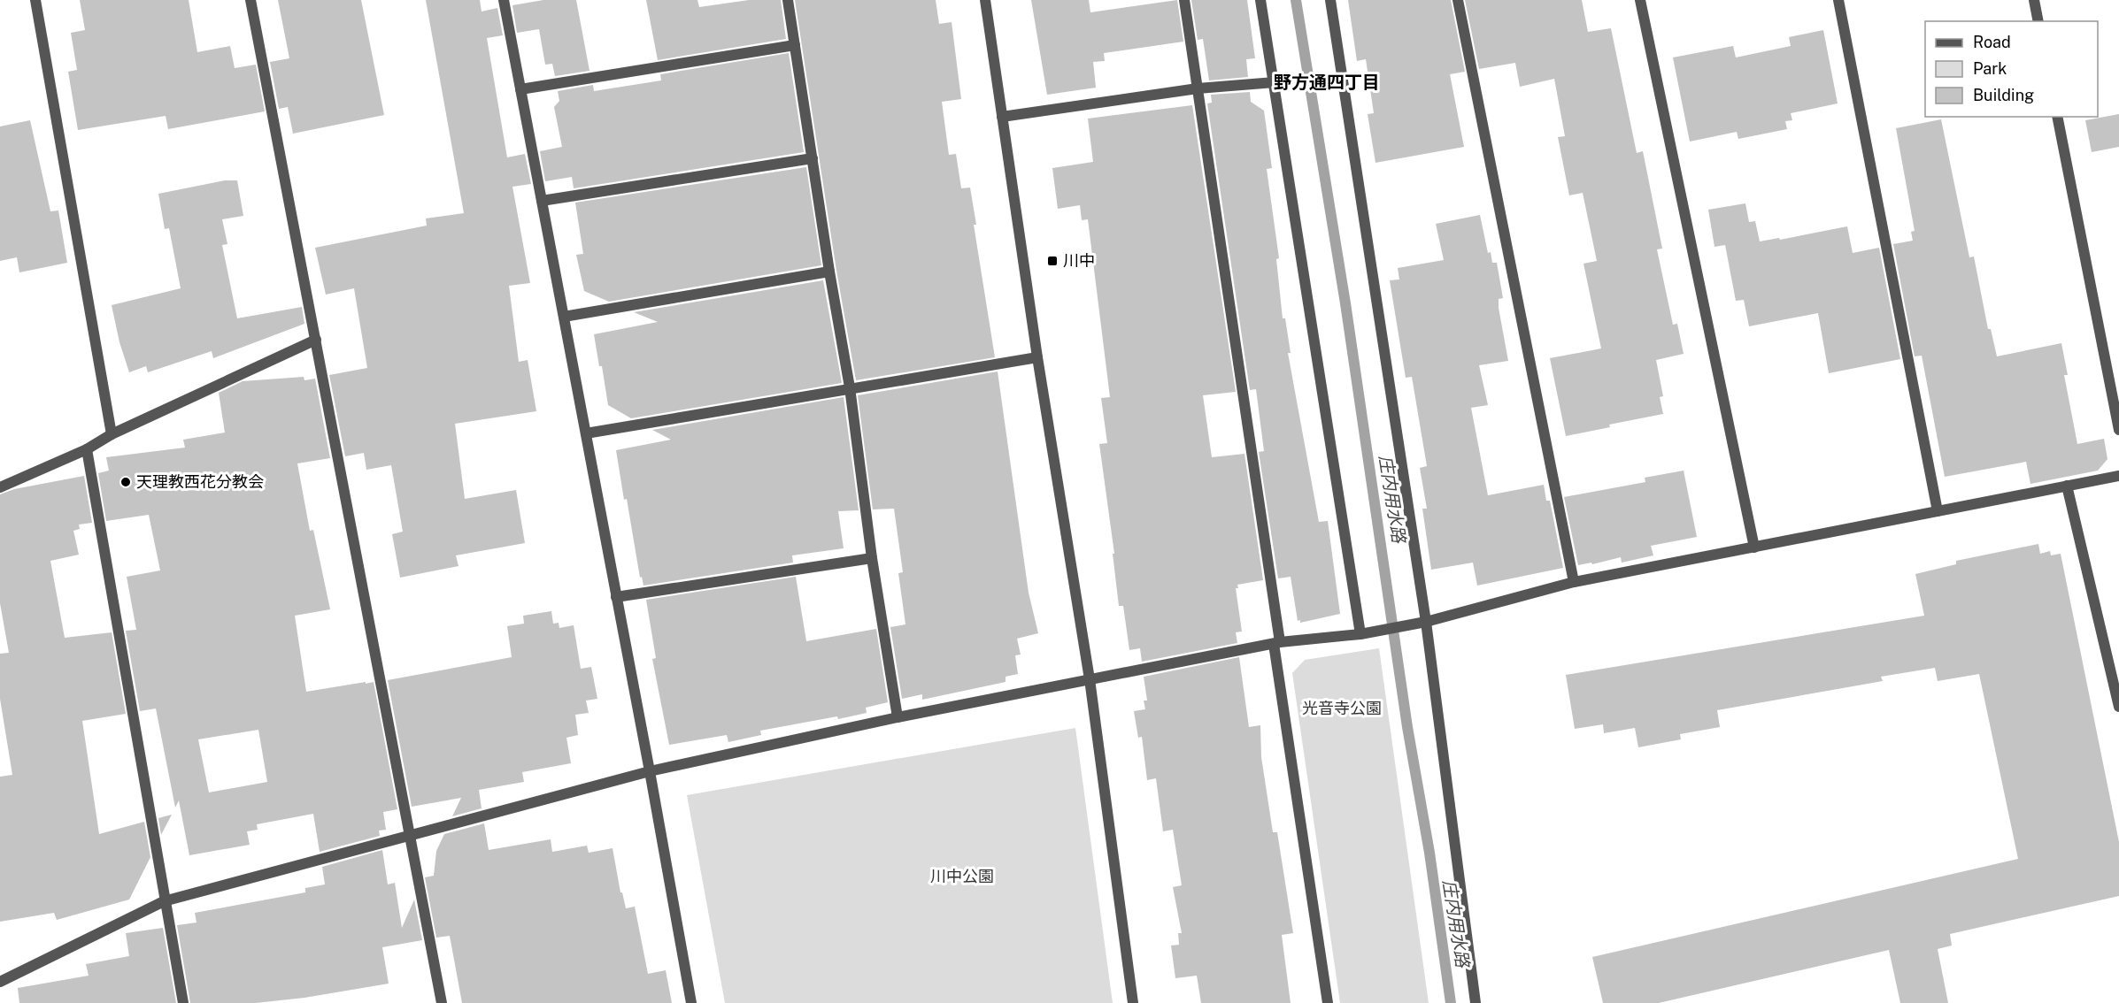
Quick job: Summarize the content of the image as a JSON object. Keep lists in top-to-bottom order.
{
  "districts": ["野方通四丁目"],
  "water": ["庄内用水路"],
  "parks": ["光音寺公園", "川中公園"],
  "places": {
    "transit": ["川中"],
    "other": ["天理教西花分教会"]
  },
  "legend": ["Road", "Park", "Building"]
}
